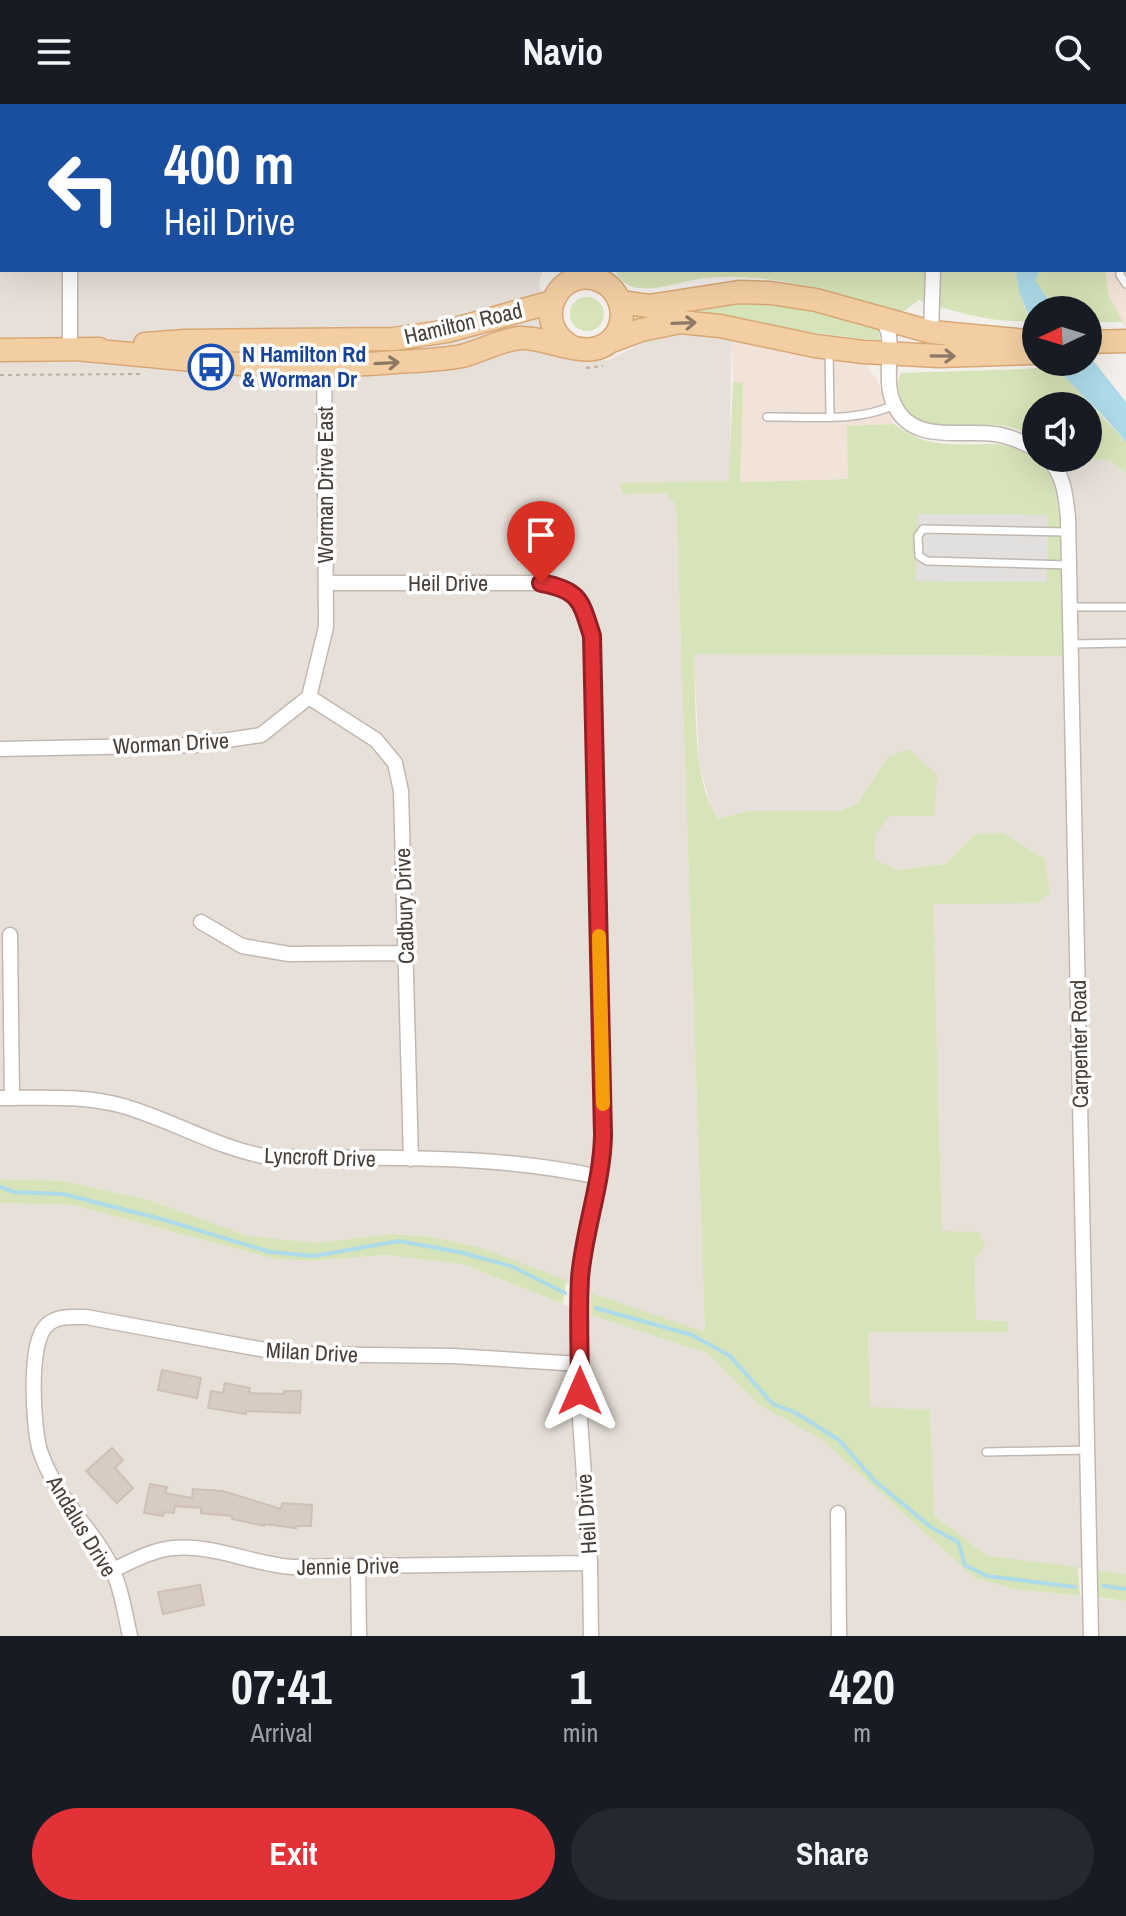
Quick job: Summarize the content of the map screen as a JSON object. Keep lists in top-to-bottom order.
{
  "streets": {
    "main road": ["Hamilton Road"],
    "street": [
      "Worman Drive East",
      "Heil Drive",
      "Worman Drive",
      "Cadbury Drive",
      "Carpenter Road",
      "Lyncroft Drive",
      "Milan Drive",
      "Andalus Drive",
      "Jennie Drive"
    ]
  },
  "crossings": [
    ["Hamilton Road", "Worman Drive East"],
    ["Worman Drive East", "Heil Drive"],
    ["Heil Drive", "Lyncroft Drive"],
    ["Heil Drive", "Milan Drive"],
    ["Heil Drive", "Jennie Drive"],
    ["Worman Drive", "Cadbury Drive"],
    ["Cadbury Drive", "Lyncroft Drive"],
    ["Milan Drive", "Andalus Drive"],
    ["Andalus Drive", "Jennie Drive"]
  ],
  "places": {
    "bus stop": ["N Hamilton Rd & Worman Dr"]
  },
  "north": "left",
  "page": {
    "header": "Navio",
    "turn": ["400 m", "Heil Drive"],
    "eta": [
      "07:41",
      "Arrival",
      "1",
      "min",
      "420",
      "m"
    ],
    "buttons": ["Exit", "Share"]
  }
}
